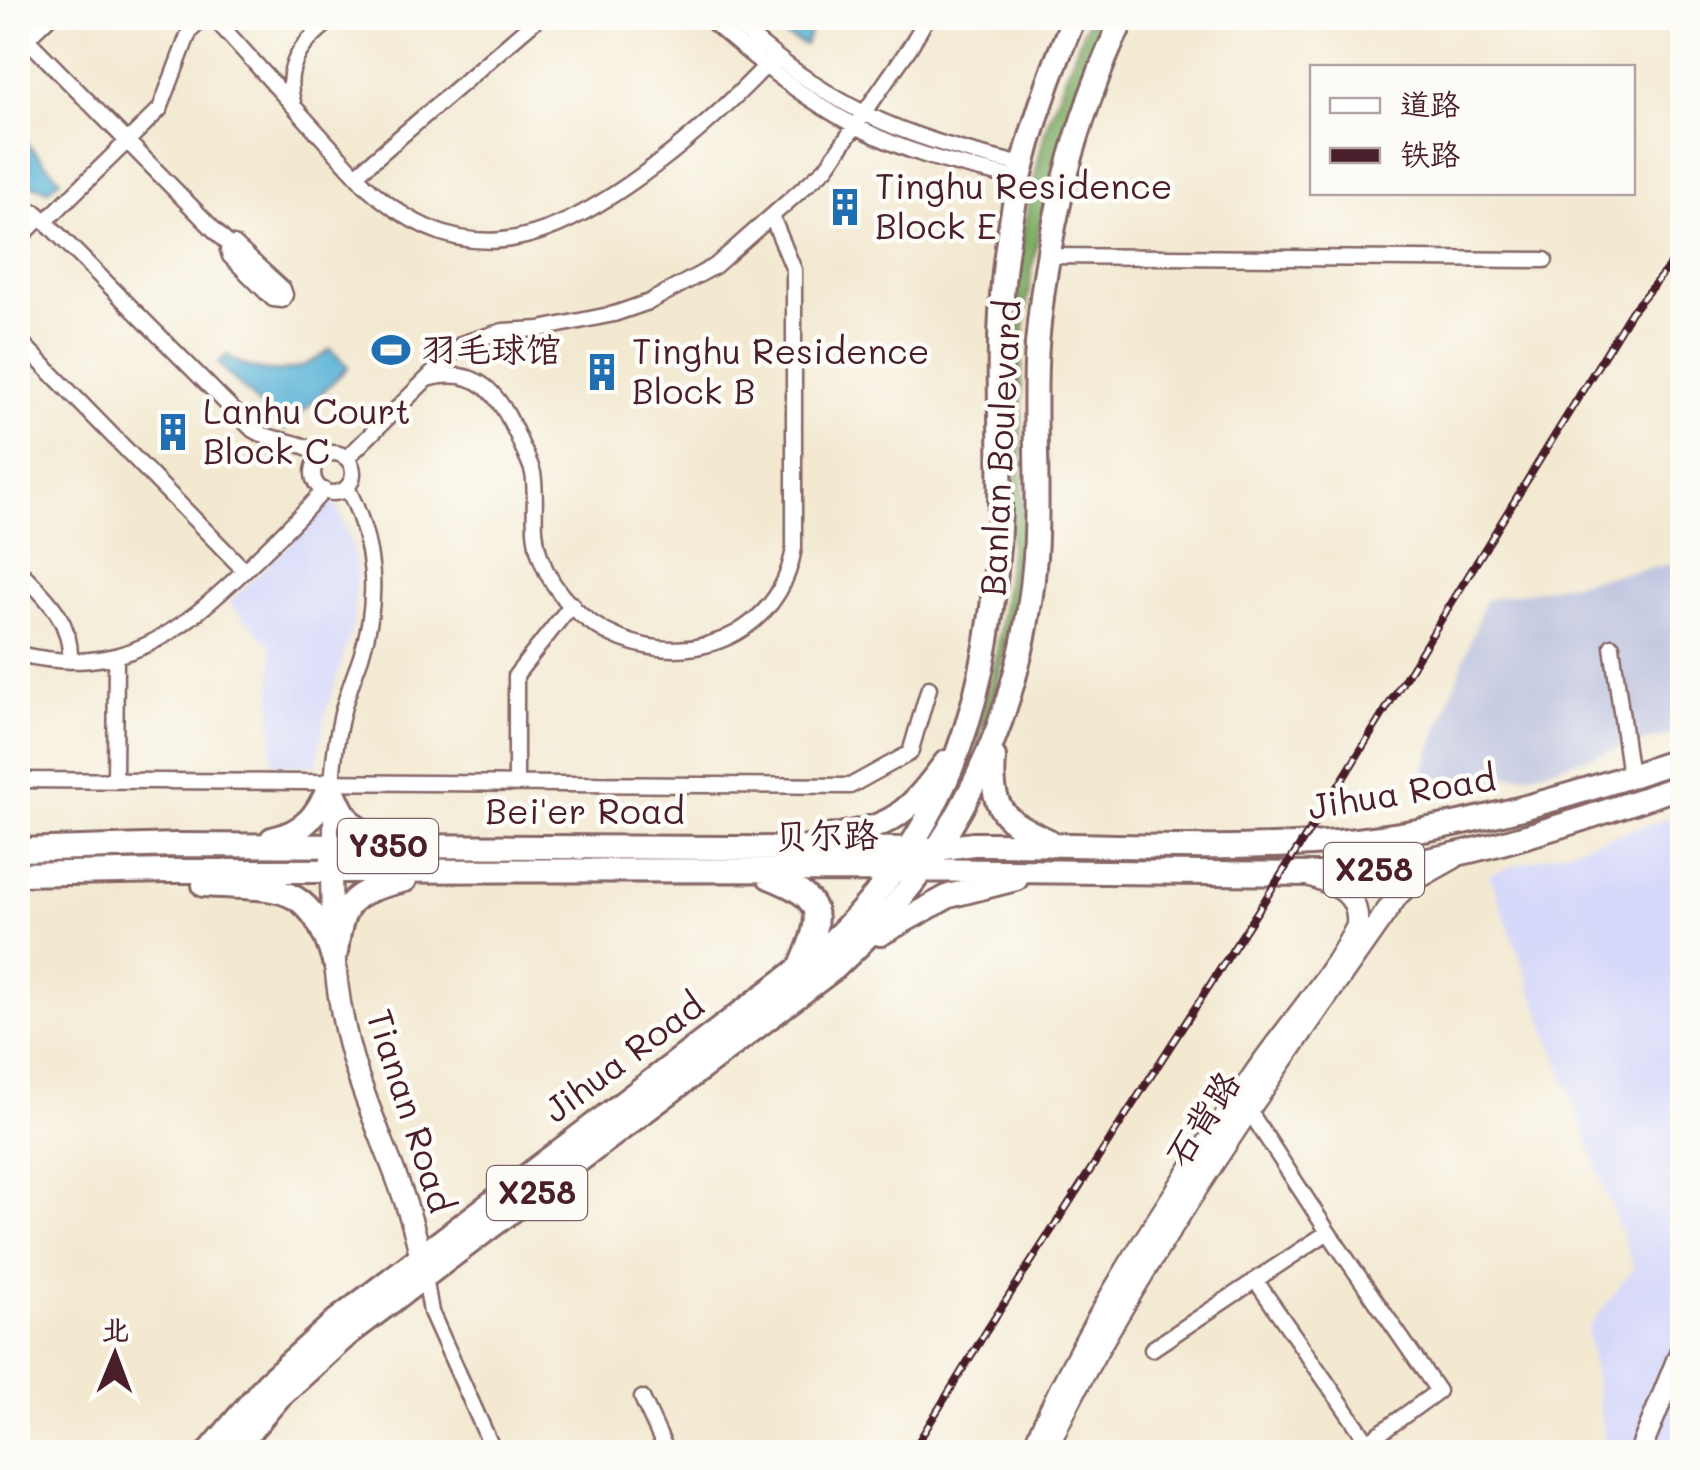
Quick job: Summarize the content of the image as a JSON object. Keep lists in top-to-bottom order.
{
  "streets": {
    "main road": [
      "Banlan Boulevard",
      "Jihua Road",
      "Bei'er Road",
      "贝尔路",
      "Y350",
      "X258",
      "Tianan Road",
      "石背路"
    ]
  },
  "crossings": [
    ["Banlan Boulevard", "Jihua Road"],
    ["Banlan Boulevard", "Bei'er Road"],
    ["Banlan Boulevard", "X258"],
    ["Jihua Road", "Bei'er Road"],
    ["Jihua Road", "贝尔路"],
    ["Jihua Road", "X258"],
    ["Jihua Road", "Tianan Road"],
    ["Jihua Road", "石背路"],
    ["Bei'er Road", "贝尔路"],
    ["Bei'er Road", "Tianan Road"]
  ],
  "places": {
    "building": ["Tinghu Residence Block E", "Tinghu Residence Block B", "Lanhu Court Block C"],
    "sports": ["羽毛球馆"]
  },
  "legend": ["道路", "铁路"],
  "north": "top"
}
